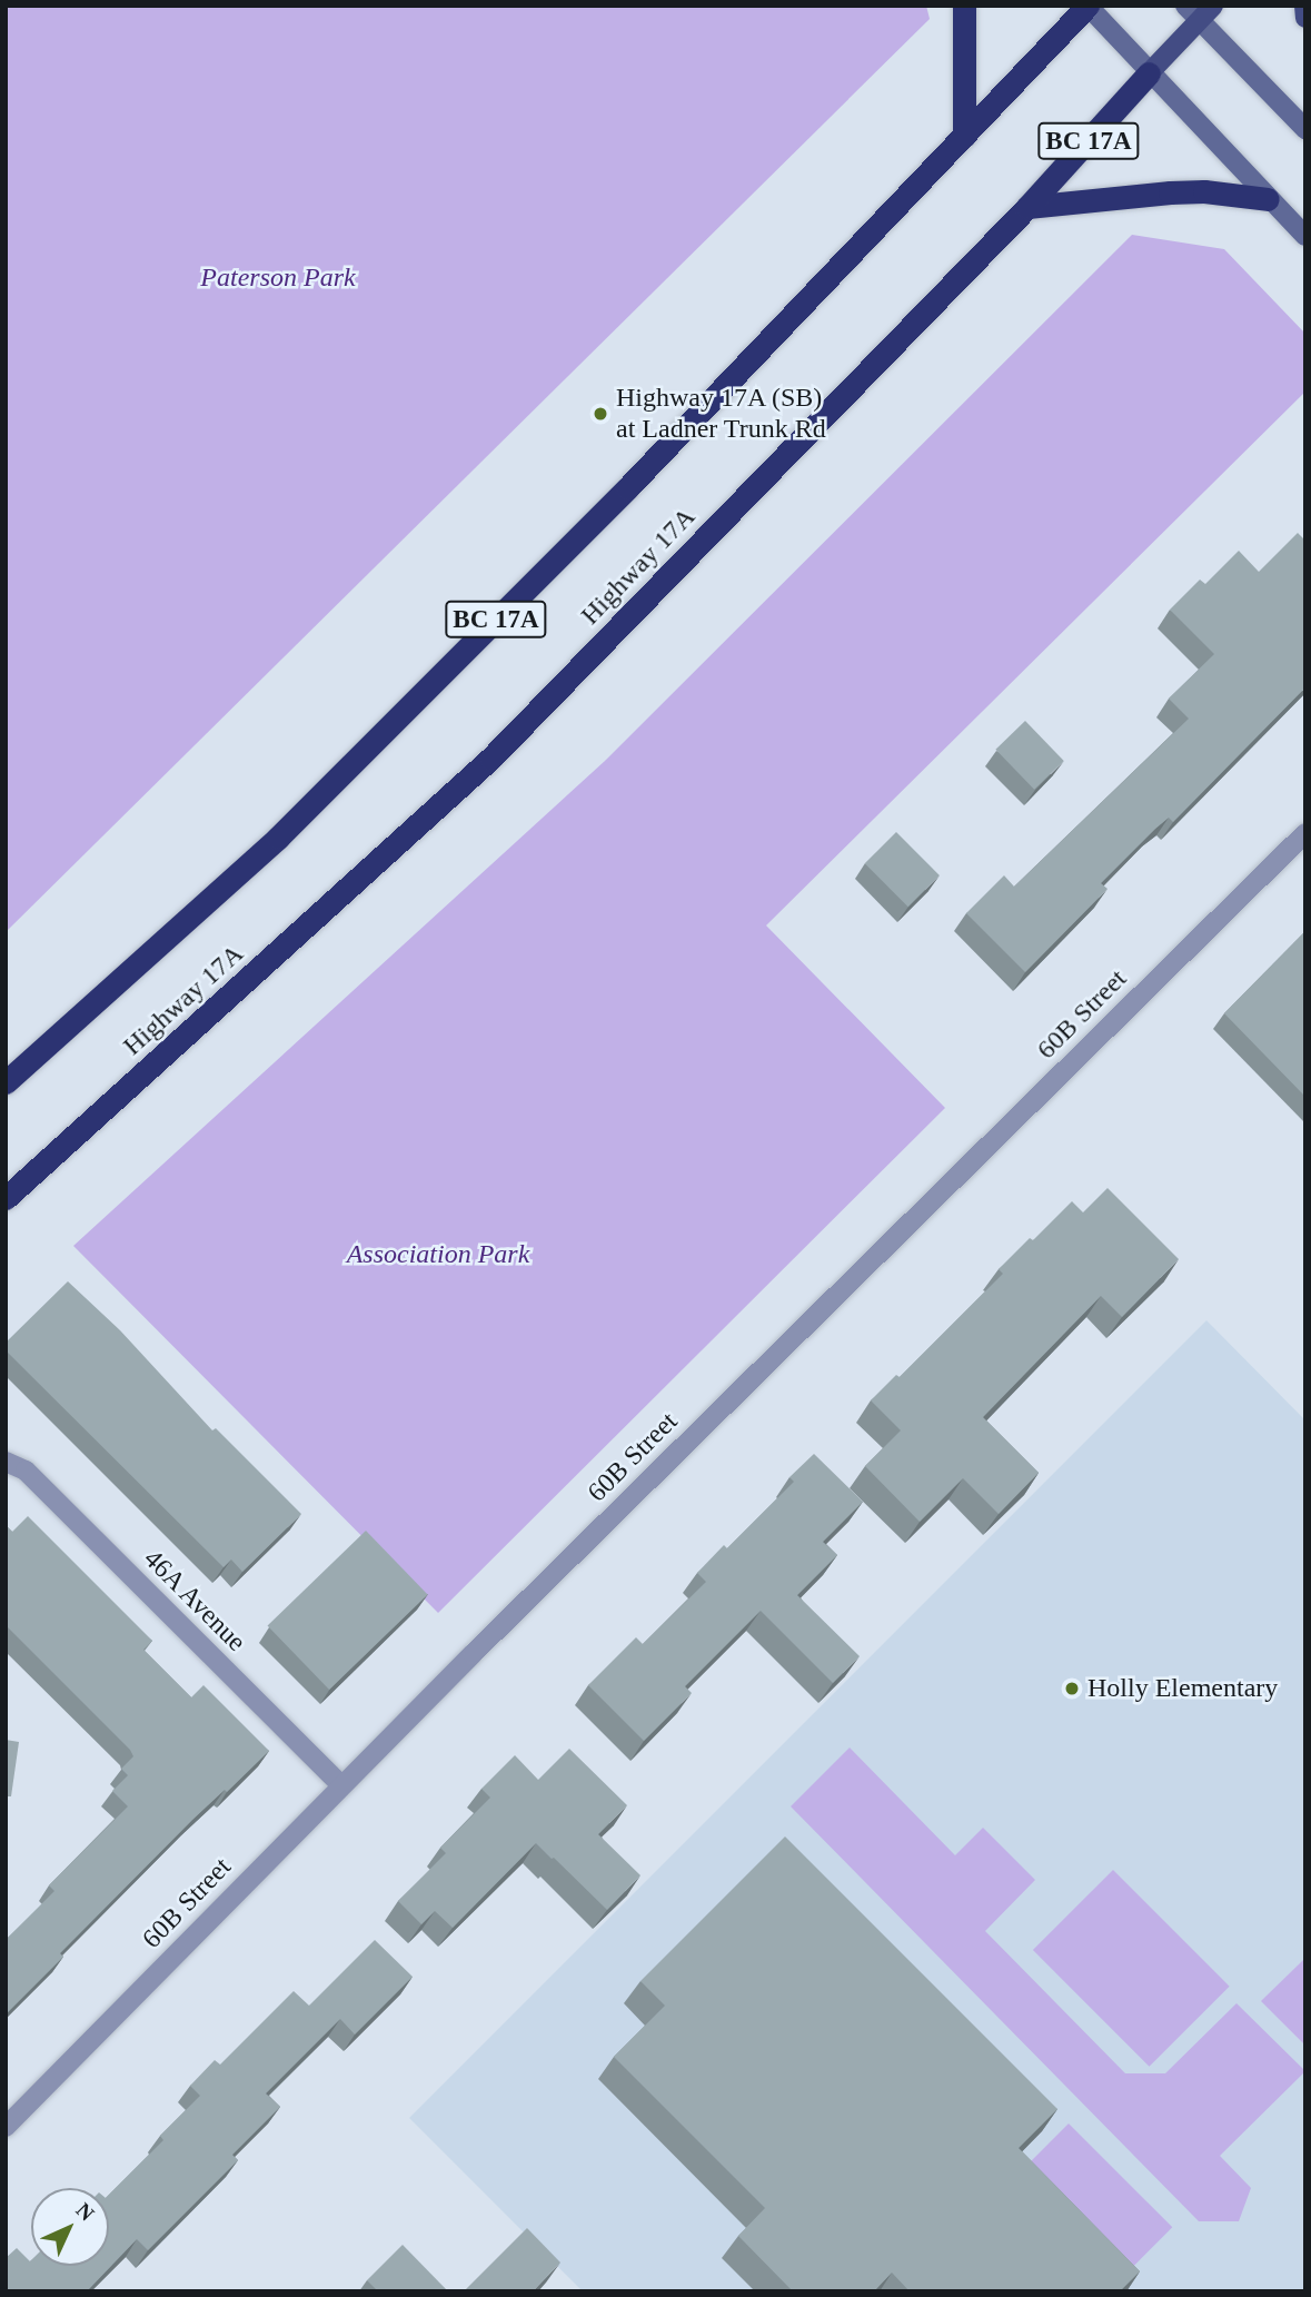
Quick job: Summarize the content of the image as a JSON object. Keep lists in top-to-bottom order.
{
  "streets": {
    "highway": ["BC 17A", "Highway 17A"],
    "street": ["60B Street", "46A Avenue"]
  },
  "crossings": [
    ["60B Street", "46A Avenue"]
  ],
  "parks": ["Paterson Park", "Association Park"],
  "places": ["Highway 17A (SB) at Ladner Trunk Rd", "Holly Elementary"],
  "north": "top right"
}
